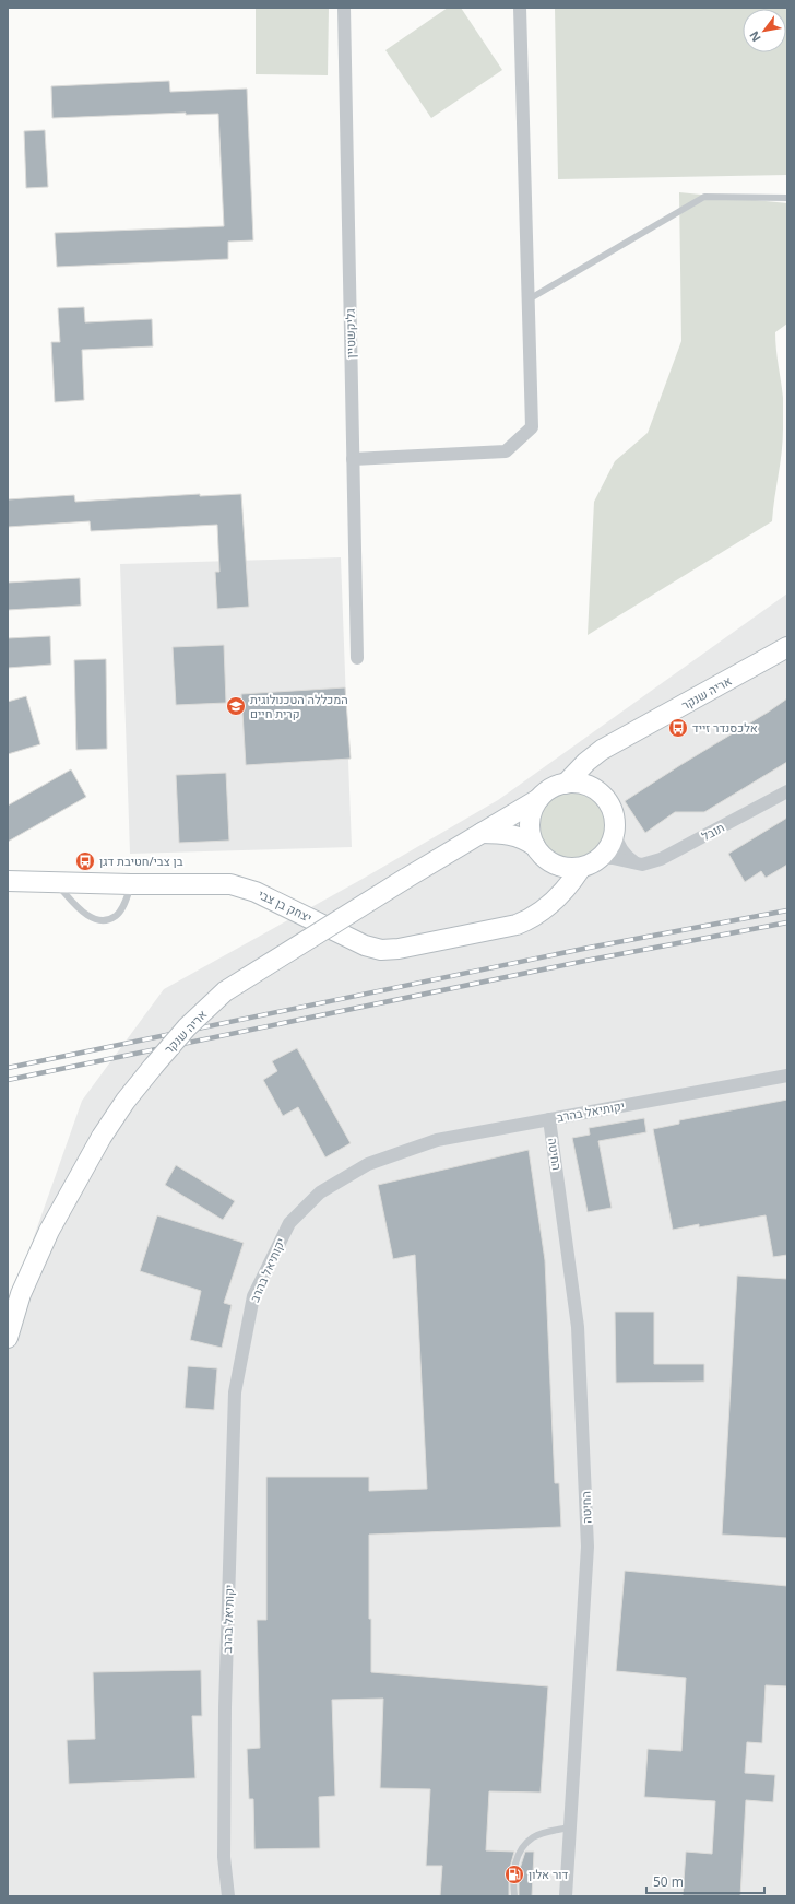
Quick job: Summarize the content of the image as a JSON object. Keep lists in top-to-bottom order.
{
  "streets": {
    "street": [
      "גליקשטיין",
      "אריה שנקר",
      "תובל",
      "יצחק בן צבי",
      "יקותיאל בהרב",
      "החיטה"
    ]
  },
  "crossings": [
    ["אריה שנקר", "תובל"],
    ["אריה שנקר", "יצחק בן צבי"],
    ["תובל", "יצחק בן צבי"],
    ["יקותיאל בהרב", "החיטה"]
  ],
  "places": {
    "school or university": ["המכללה הטכנולוגית קרית חיים"],
    "bus stop": ["אלכסנדר זייד", "בן צבי/חטיבת דגן"],
    "fuel station": ["דור אלון"]
  },
  "scale_bar": "50 m",
  "north": "bottom left"
}
